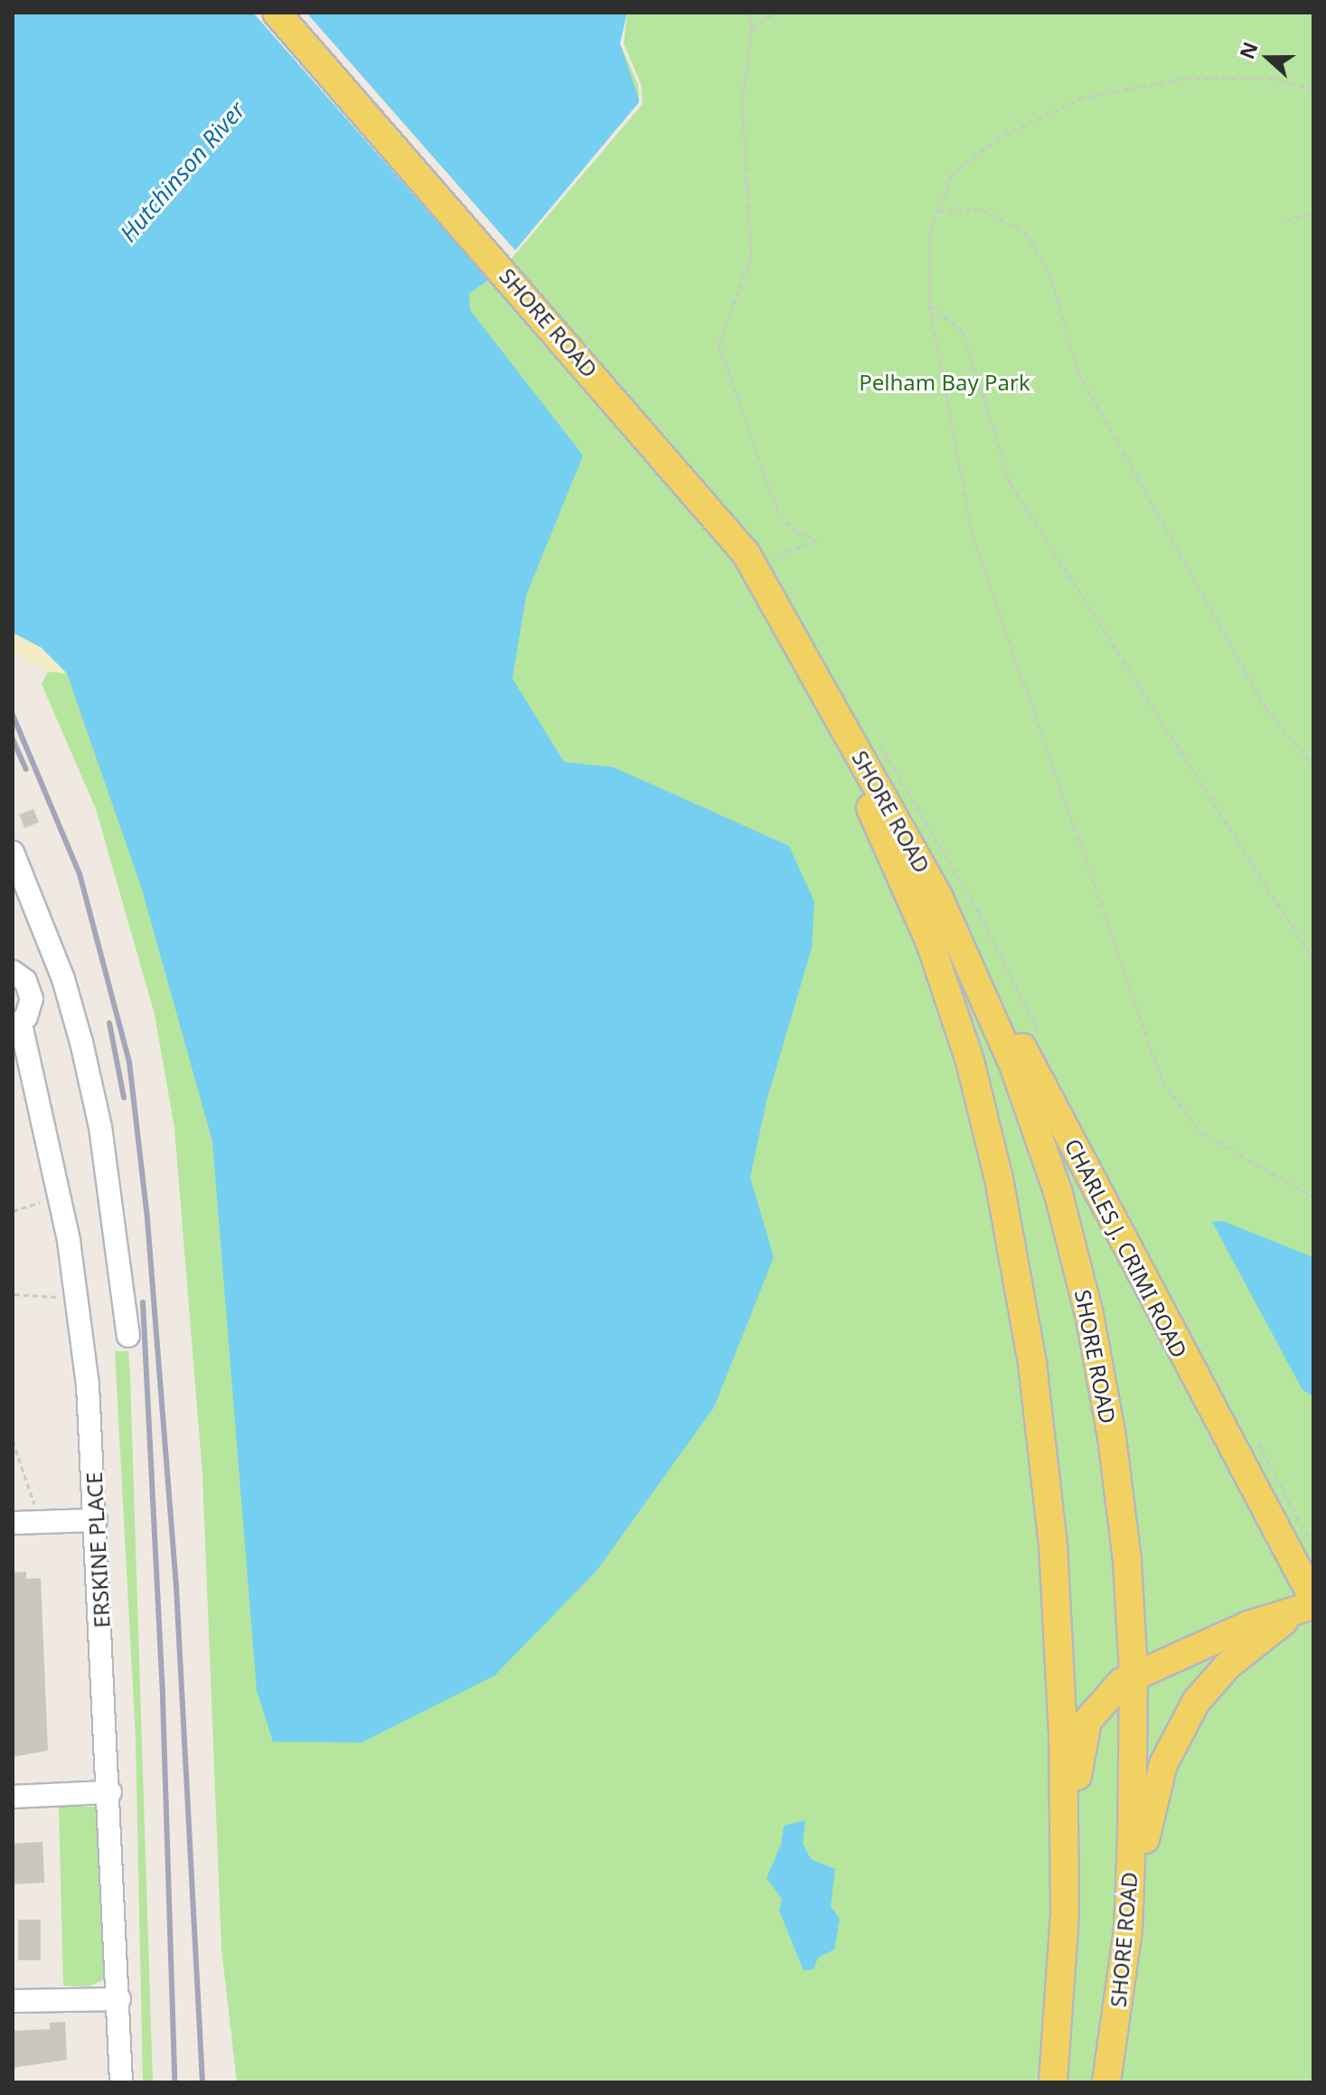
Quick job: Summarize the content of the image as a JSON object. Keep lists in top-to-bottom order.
{
  "streets": {
    "main road": ["SHORE ROAD", "CHARLES J. CRIMI ROAD"],
    "street": ["ERSKINE PLACE"]
  },
  "crossings": [
    ["SHORE ROAD", "CHARLES J. CRIMI ROAD"]
  ],
  "water": ["Hutchinson River"],
  "parks": ["Pelham Bay Park"],
  "north": "left"
}
